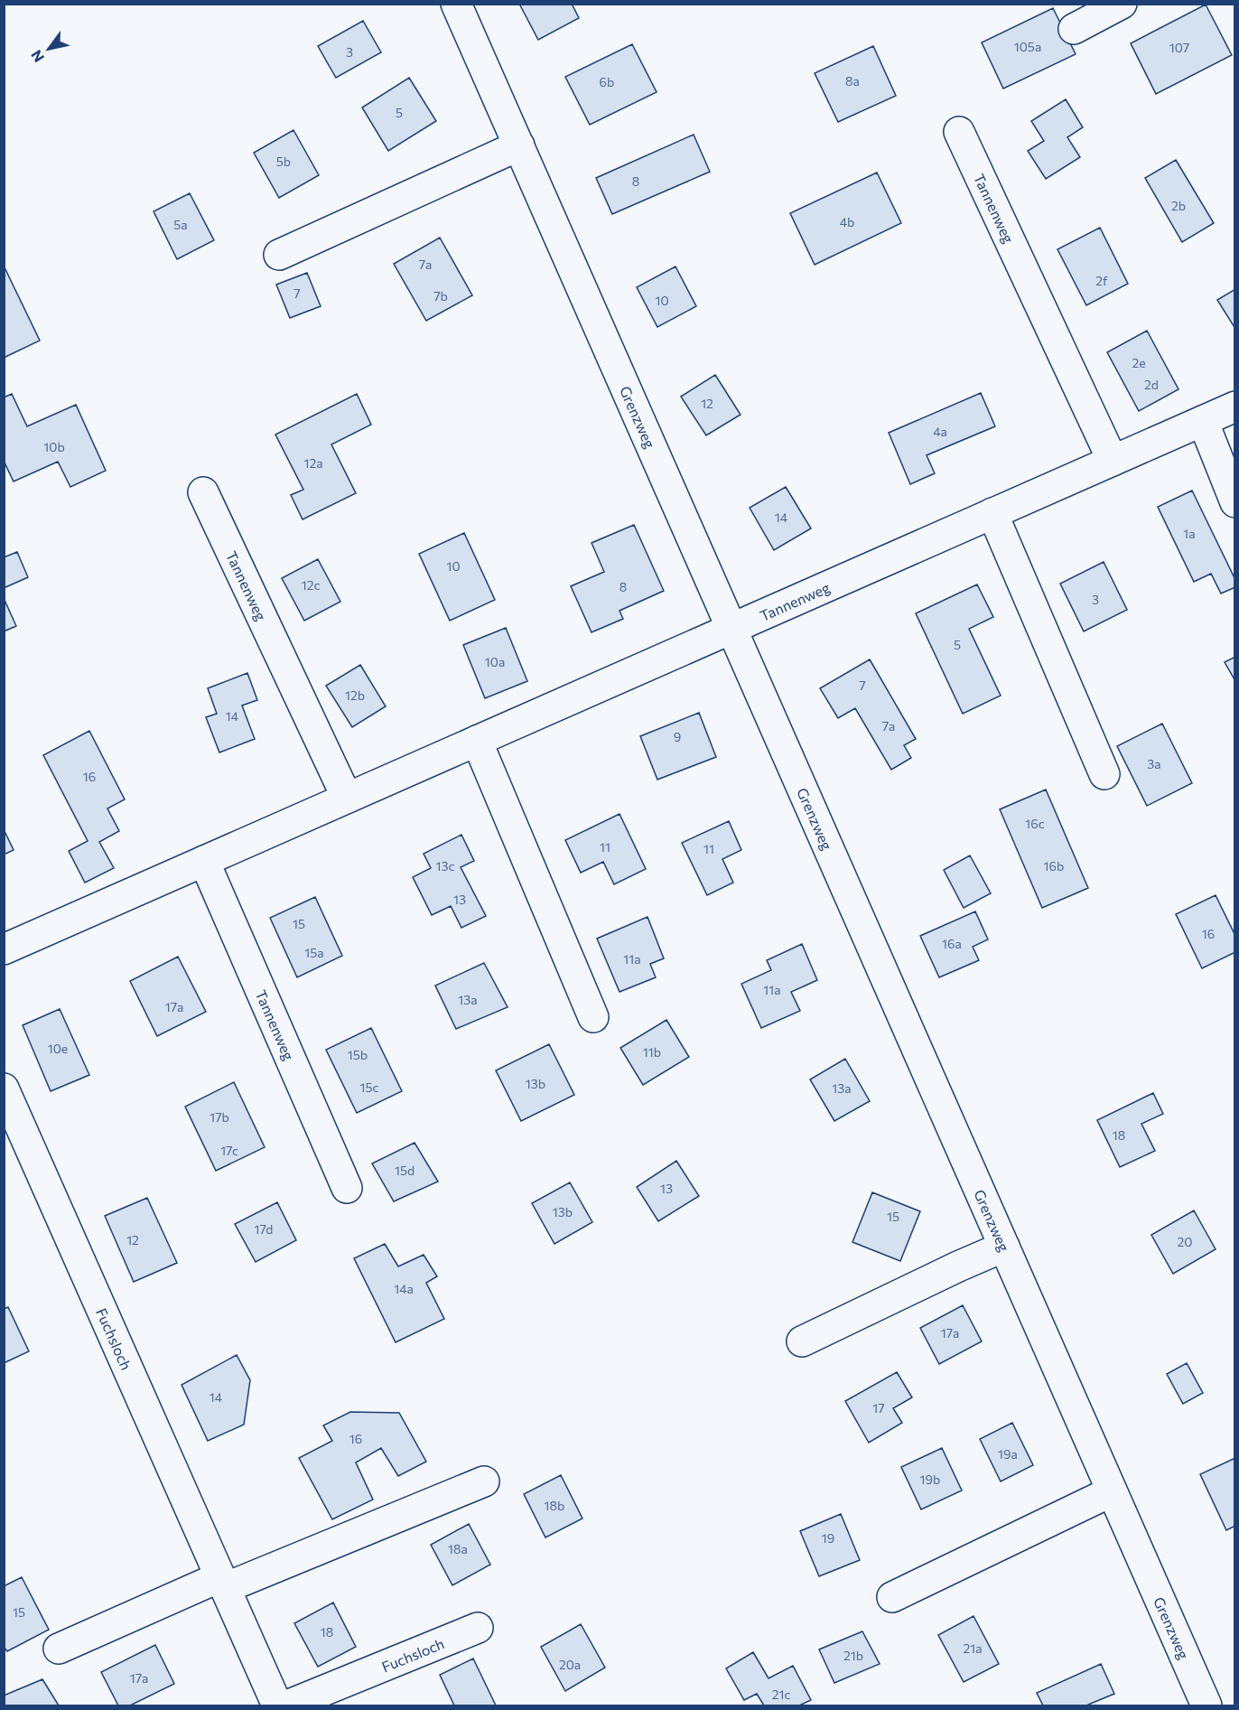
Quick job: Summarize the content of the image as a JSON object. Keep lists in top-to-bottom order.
{
  "streets": {
    "street": ["Tannenweg", "Grenzweg", "Fuchsloch"]
  },
  "crossings": [
    ["Tannenweg", "Grenzweg"]
  ],
  "house_numbers": [
    "105a",
    "107",
    "3",
    "8a",
    "6b",
    "5",
    "5b",
    "8",
    "2b",
    "4b",
    "5a",
    "7a",
    "2f",
    "7",
    "7b",
    "10",
    "2e",
    "2d",
    "12",
    "4a",
    "10b",
    "12a",
    "14",
    "1a",
    "10",
    "12c",
    "8",
    "3",
    "5",
    "10a",
    "7",
    "12b",
    "14",
    "7a",
    "9",
    "3a",
    "16",
    "16c",
    "11",
    "11",
    "13c",
    "16b",
    "13",
    "15",
    "16",
    "16a",
    "15a",
    "11a",
    "11a",
    "13a",
    "17a",
    "10e",
    "11b",
    "15b",
    "13b",
    "15c",
    "13a",
    "17b",
    "18",
    "17c",
    "15d",
    "13",
    "13b",
    "15",
    "17d",
    "12",
    "20",
    "14a",
    "17a",
    "14",
    "17",
    "16",
    "19a",
    "19b",
    "18b",
    "19",
    "18a",
    "15",
    "18",
    "21a",
    "21b",
    "20a",
    "17a",
    "21c"
  ],
  "north": "bottom left"
}
